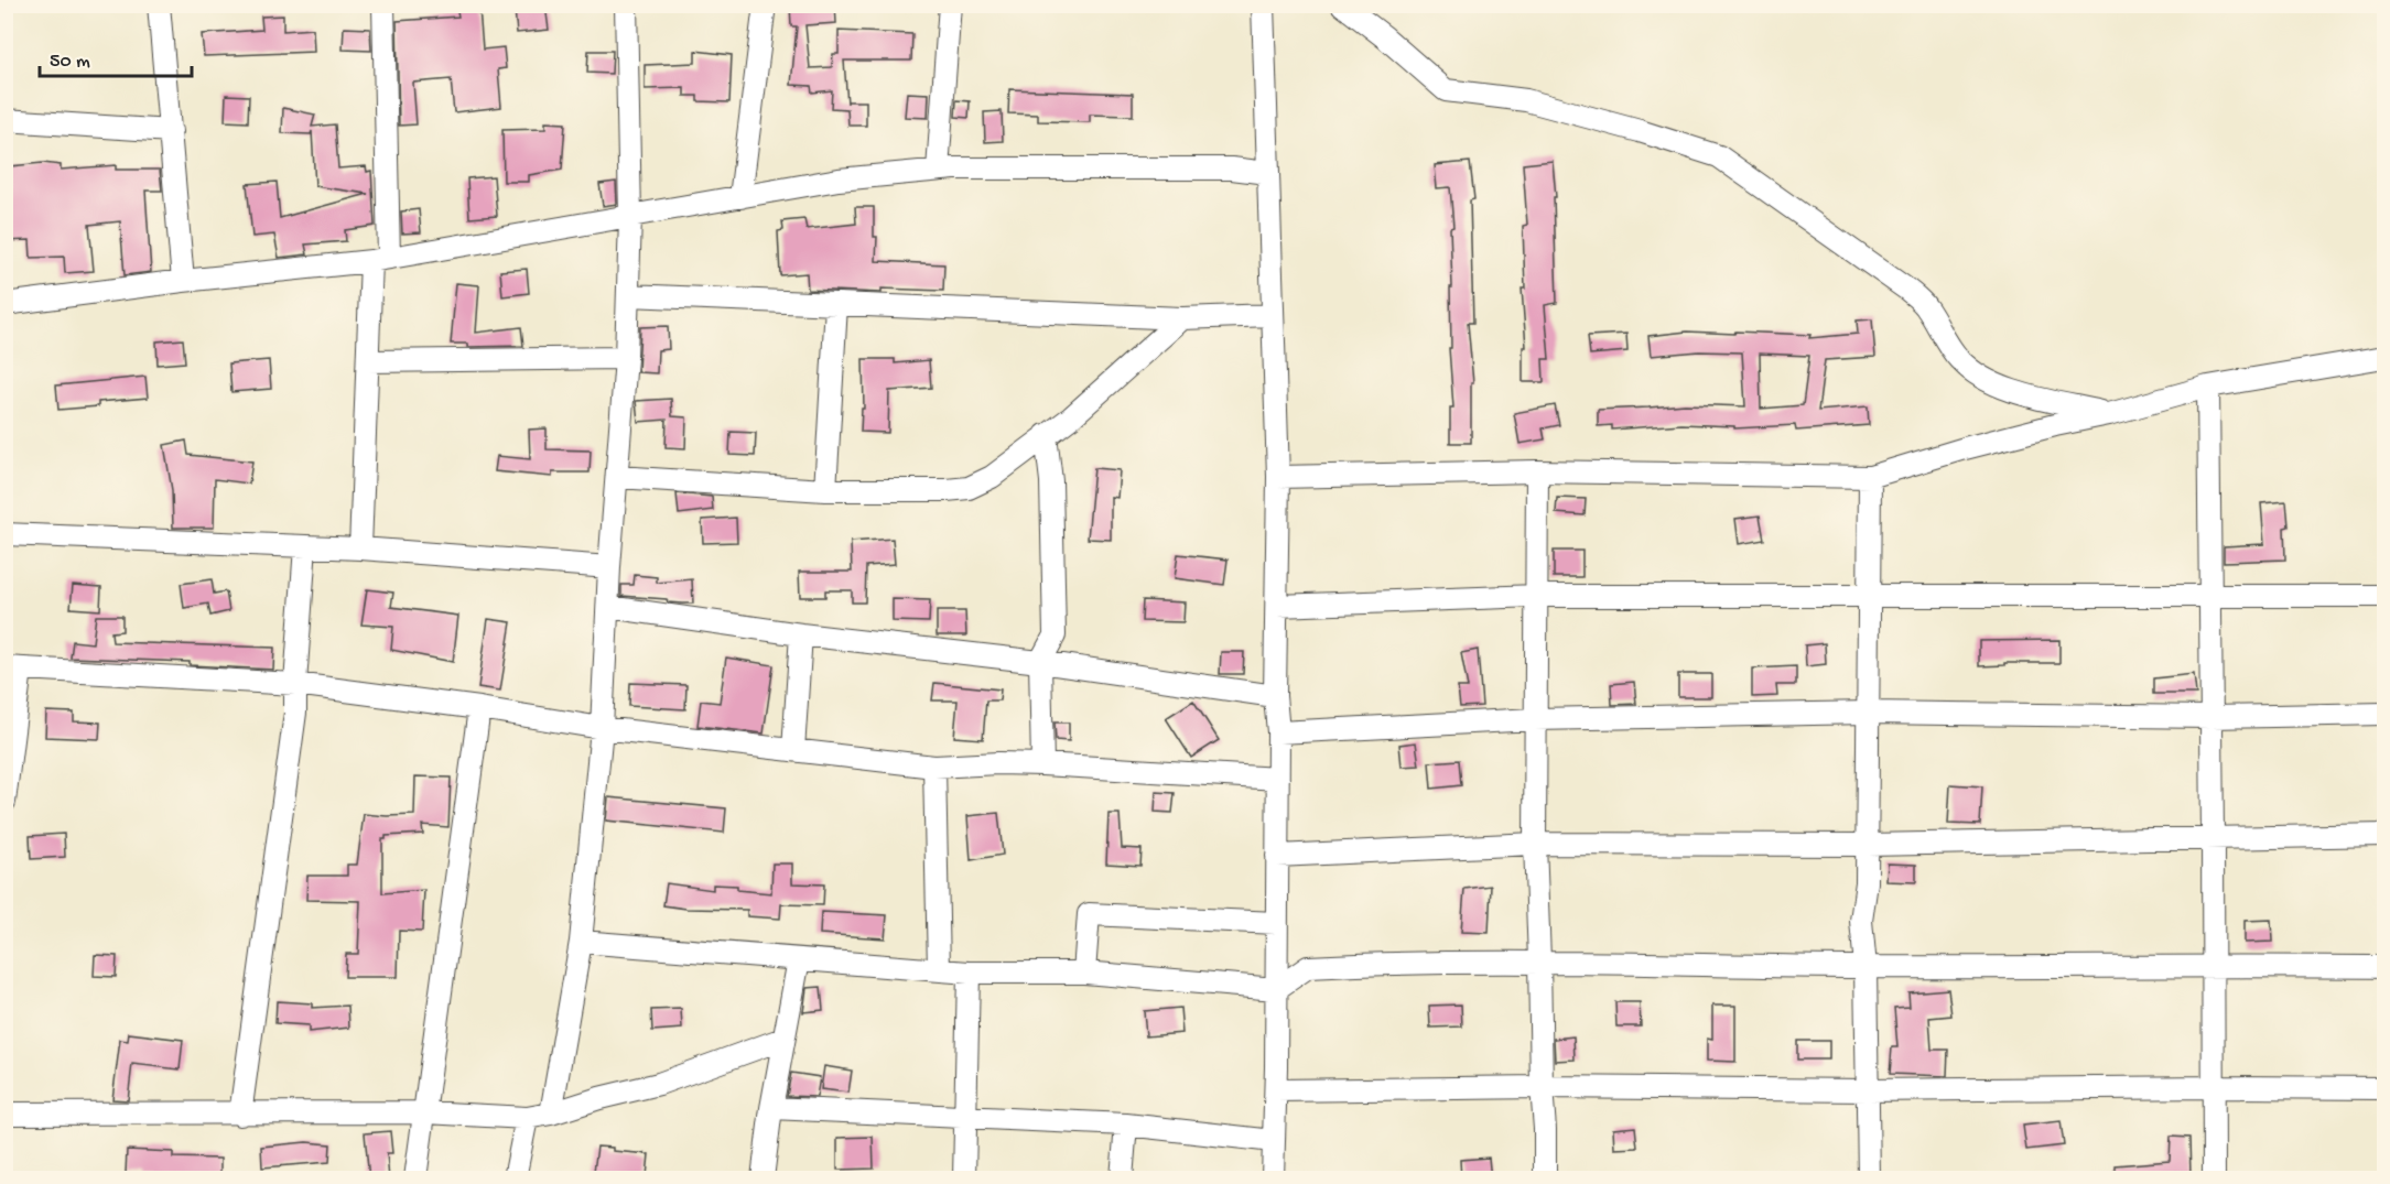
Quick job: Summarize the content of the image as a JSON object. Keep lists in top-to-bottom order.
{
  "scale_bar": "50 m"
}
